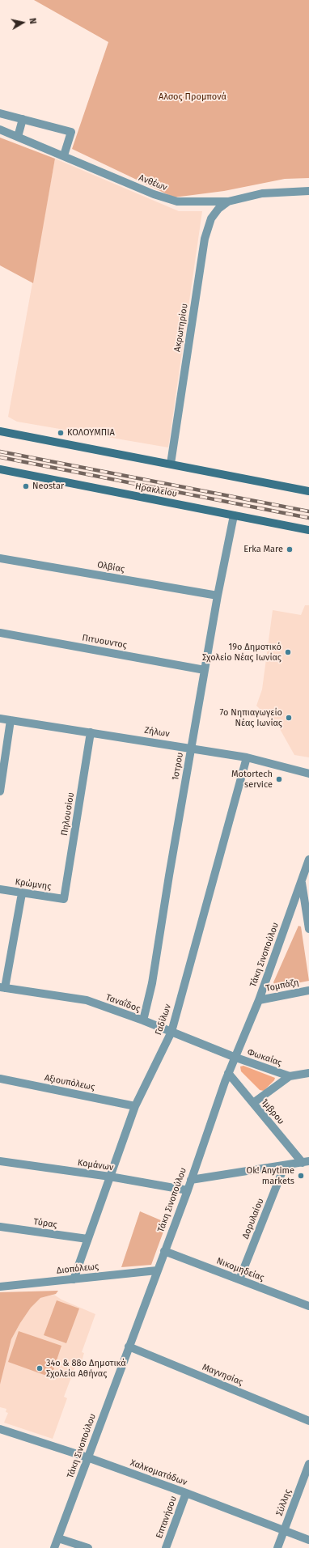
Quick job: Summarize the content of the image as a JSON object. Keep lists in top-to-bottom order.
{
  "streets": {
    "main road": ["Ηρακλείου"],
    "street": [
      "Ανθέων",
      "Ακρωτηρίου",
      "Ολβίας",
      "Πιτυουντος",
      "Ζήλων",
      "Ίστρου",
      "Πηλουσίου",
      "Κρώμνης",
      "Τάκη Σινοπούλου",
      "Τομπάζη",
      "Ταναΐδος",
      "Γαδίλων",
      "Φωκαίας",
      "Αξιουπόλεως",
      "Ίμβρου",
      "Κομάνων",
      "Δορυλαίου",
      "Τύρας",
      "Διοπόλεως",
      "Νικομηδείας",
      "Μαγνησίας",
      "Χαλκοματάδων",
      "Σύλλης",
      "Επτανήσου"
    ]
  },
  "crossings": [
    ["Ανθέων", "Ακρωτηρίου"],
    ["Ηρακλείου", "Ίστρου"],
    ["Ολβίας", "Ίστρου"],
    ["Πιτυουντος", "Ίστρου"],
    ["Ζήλων", "Ίστρου"],
    ["Ζήλων", "Πηλουσίου"],
    ["Ζήλων", "Γαδίλων"],
    ["Ίστρου", "Ταναΐδος"],
    ["Πηλουσίου", "Κρώμνης"],
    ["Τάκη Σινοπούλου", "Τομπάζη"],
    ["Τάκη Σινοπούλου", "Ταναΐδος"],
    ["Τάκη Σινοπούλου", "Φωκαίας"],
    ["Τάκη Σινοπούλου", "Ίμβρου"],
    ["Τάκη Σινοπούλου", "Κομάνων"],
    ["Τάκη Σινοπούλου", "Διοπόλεως"],
    ["Τάκη Σινοπούλου", "Νικομηδείας"],
    ["Τάκη Σινοπούλου", "Μαγνησίας"],
    ["Τάκη Σινοπούλου", "Χαλκοματάδων"],
    ["Ταναΐδος", "Γαδίλων"],
    ["Ταναΐδος", "Φωκαίας"],
    ["Γαδίλων", "Αξιουπόλεως"],
    ["Γαδίλων", "Κομάνων"],
    ["Γαδίλων", "Τύρας"],
    ["Γαδίλων", "Διοπόλεως"],
    ["Φωκαίας", "Ίμβρου"],
    ["Δορυλαίου", "Νικομηδείας"],
    ["Χαλκοματάδων", "Σύλλης"],
    ["Χαλκοματάδων", "Επτανήσου"]
  ],
  "parks": ["Αλσος Προμπονά"],
  "places": [
    "ΚΟΛΟΥΜΠΙΑ",
    "Neostar",
    "Erka Mare",
    "19ο Δημοτικό Σχολείο Νέας Ιωνίας",
    "7ο Νηπιαγωγείο Νέας Ιωνίας",
    "Motortech service",
    "Ok! Anytime markets",
    "34ο & 88ο Δημοτικά Σχολεία Αθήνας"
  ],
  "north": "right"
}
